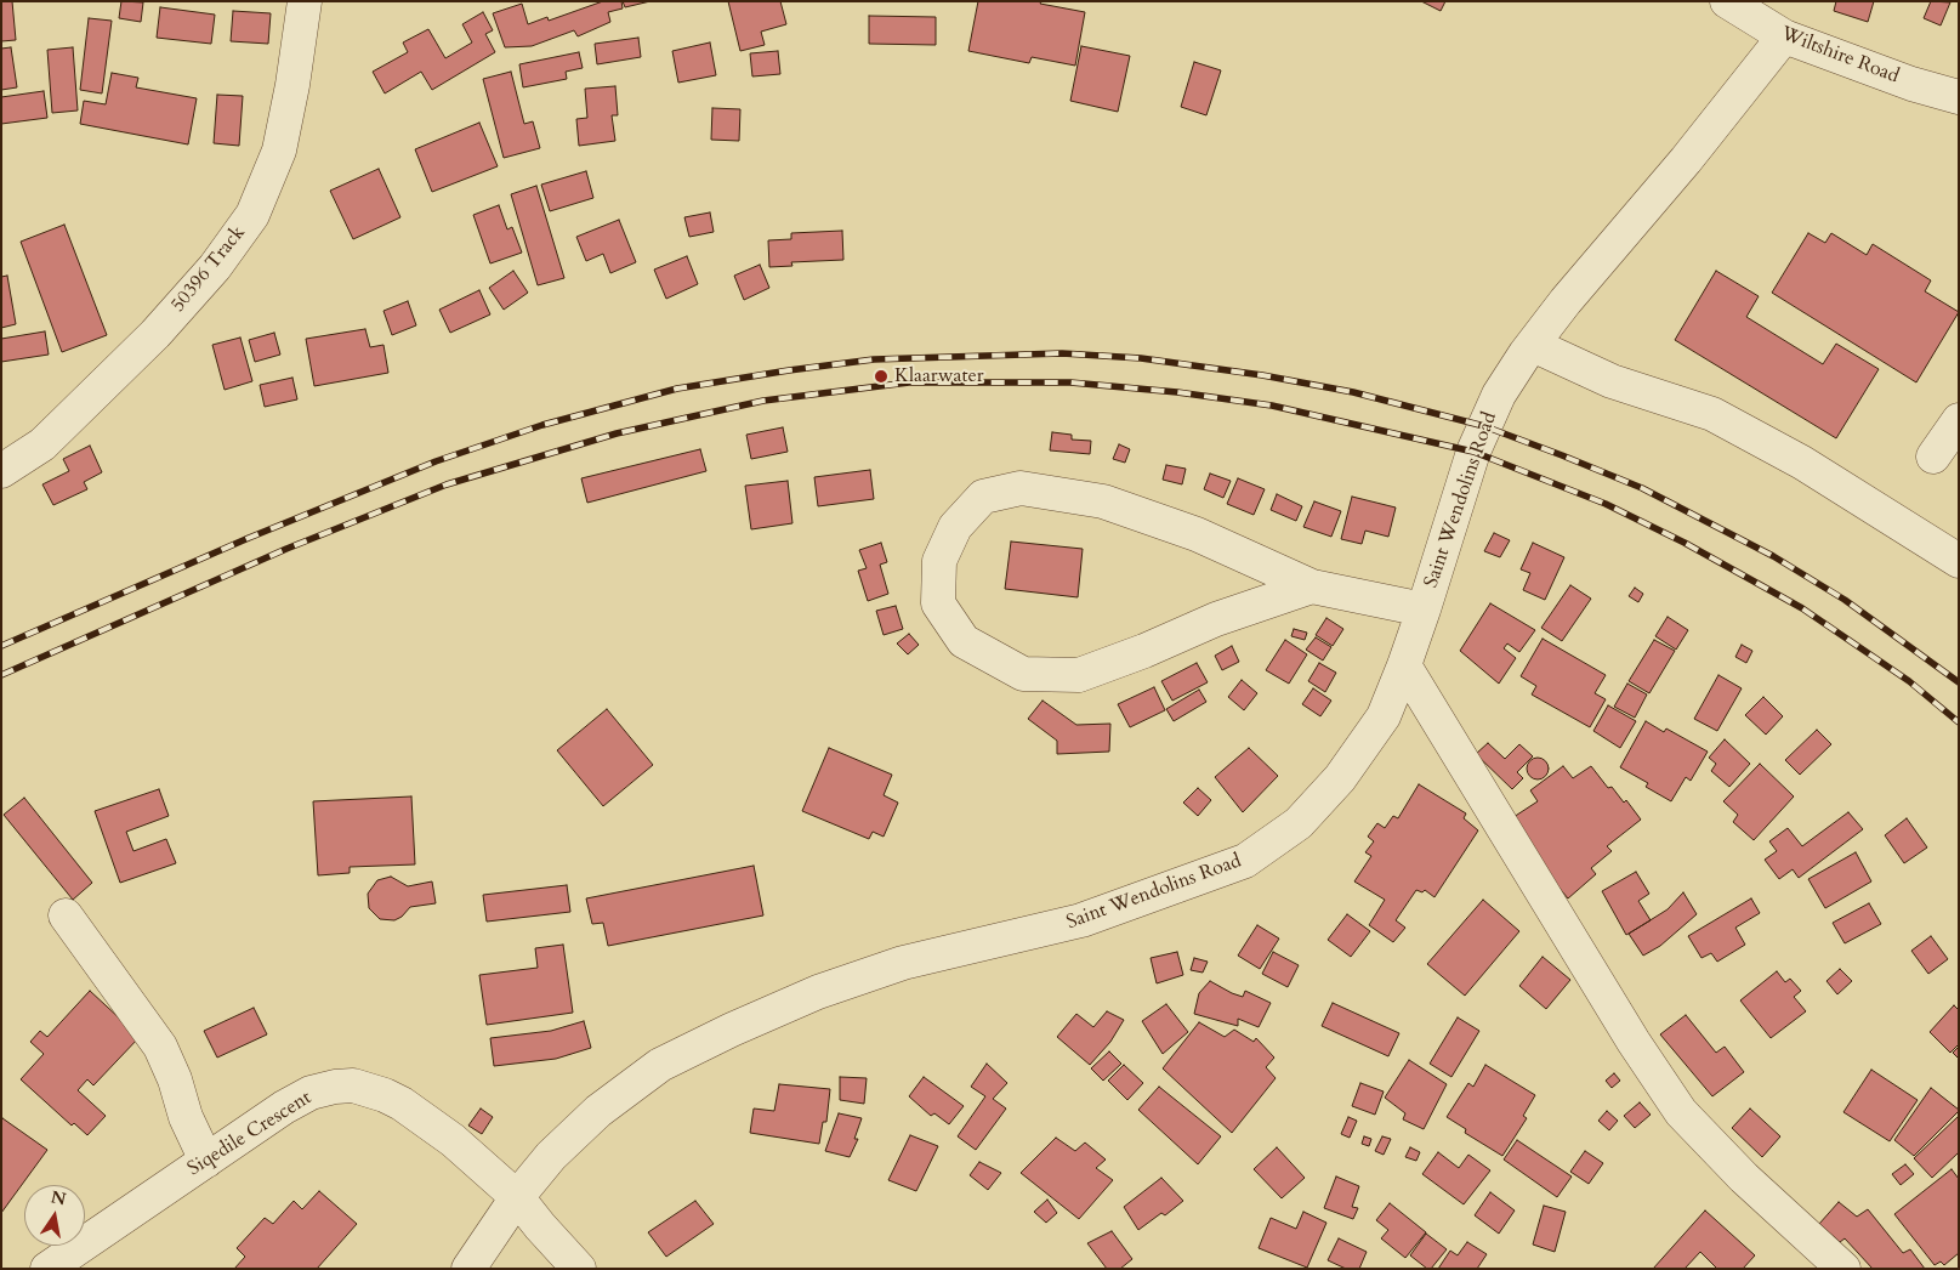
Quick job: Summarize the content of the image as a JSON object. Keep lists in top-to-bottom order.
{
  "streets": {
    "street": [
      "Wiltshire Road",
      "50396 Track",
      "Saint Wendolins Road",
      "Siqedile Crescent"
    ]
  },
  "crossings": [
    ["Wiltshire Road", "Saint Wendolins Road"],
    ["Saint Wendolins Road", "Siqedile Crescent"]
  ],
  "places": ["Klaarwater"],
  "north": "top"
}
